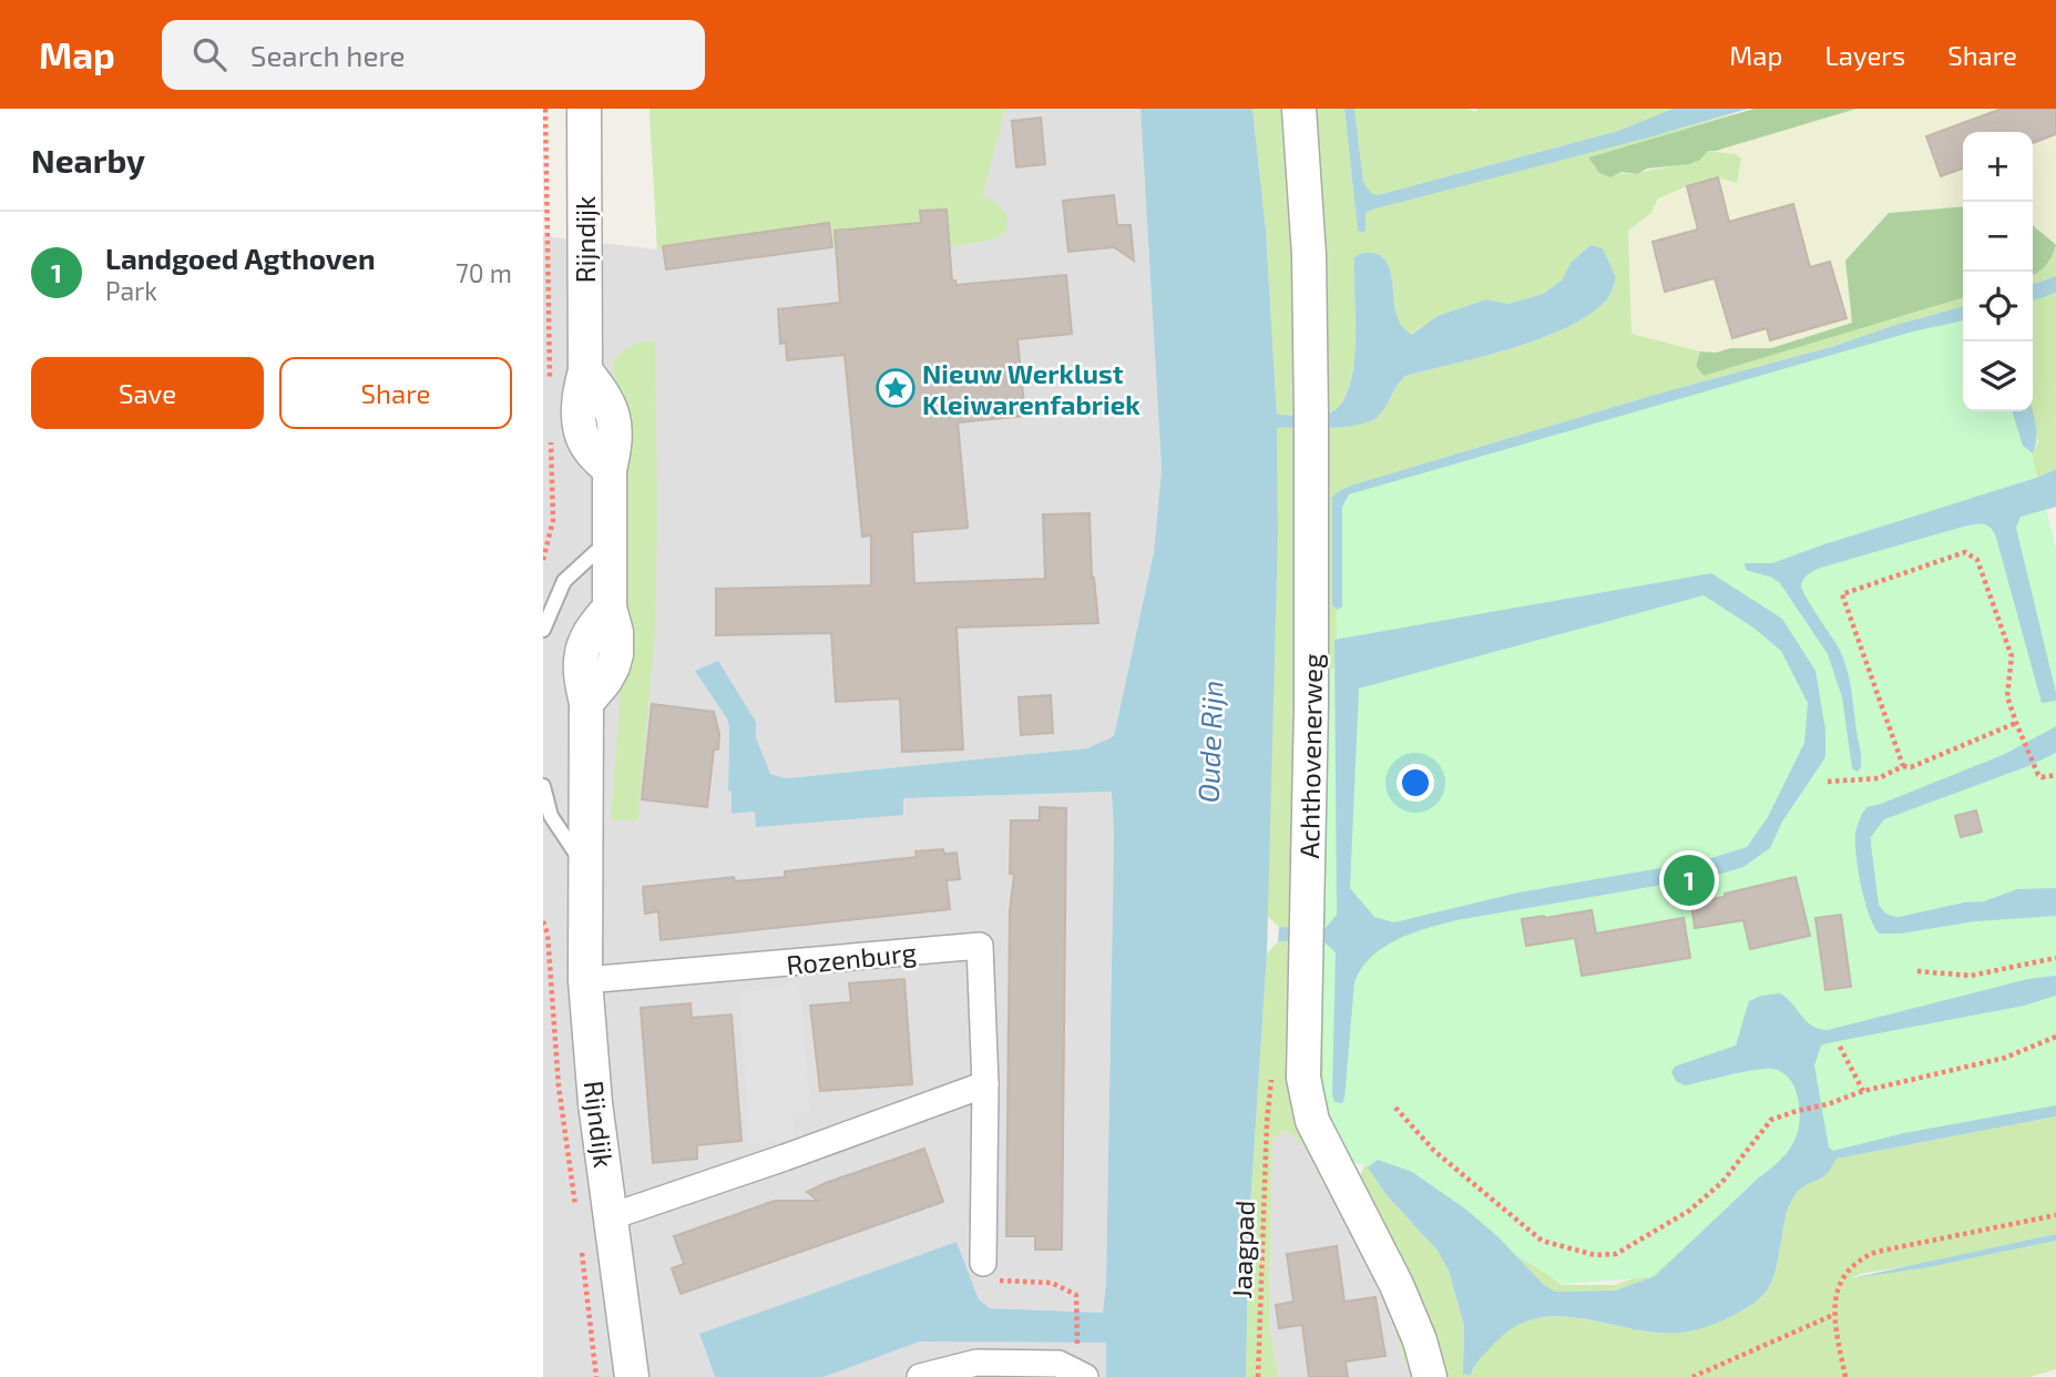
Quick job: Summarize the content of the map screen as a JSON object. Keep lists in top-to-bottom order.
{
  "streets": {
    "street": ["Rijndijk", "Achthovenerweg", "Rozenburg"],
    "path": ["Jaagpad"]
  },
  "crossings": [
    ["Rijndijk", "Rozenburg"]
  ],
  "water": ["Oude Rijn"],
  "places": {
    "place": ["Nieuw Werklust Kleiwarenfabriek"]
  },
  "page": {
    "header": "Map",
    "search": "Search here",
    "nav": ["Map", "Layers", "Share"],
    "heading": "Nearby",
    "map_buttons": ["+", "−"],
    "list": [
      {
        "mark": "1",
        "name": "Landgoed Agthoven",
        "note": "Park",
        "value": "70 m"
      }
    ],
    "buttons": ["Save", "Share"],
    "pins": "1"
  }
}
